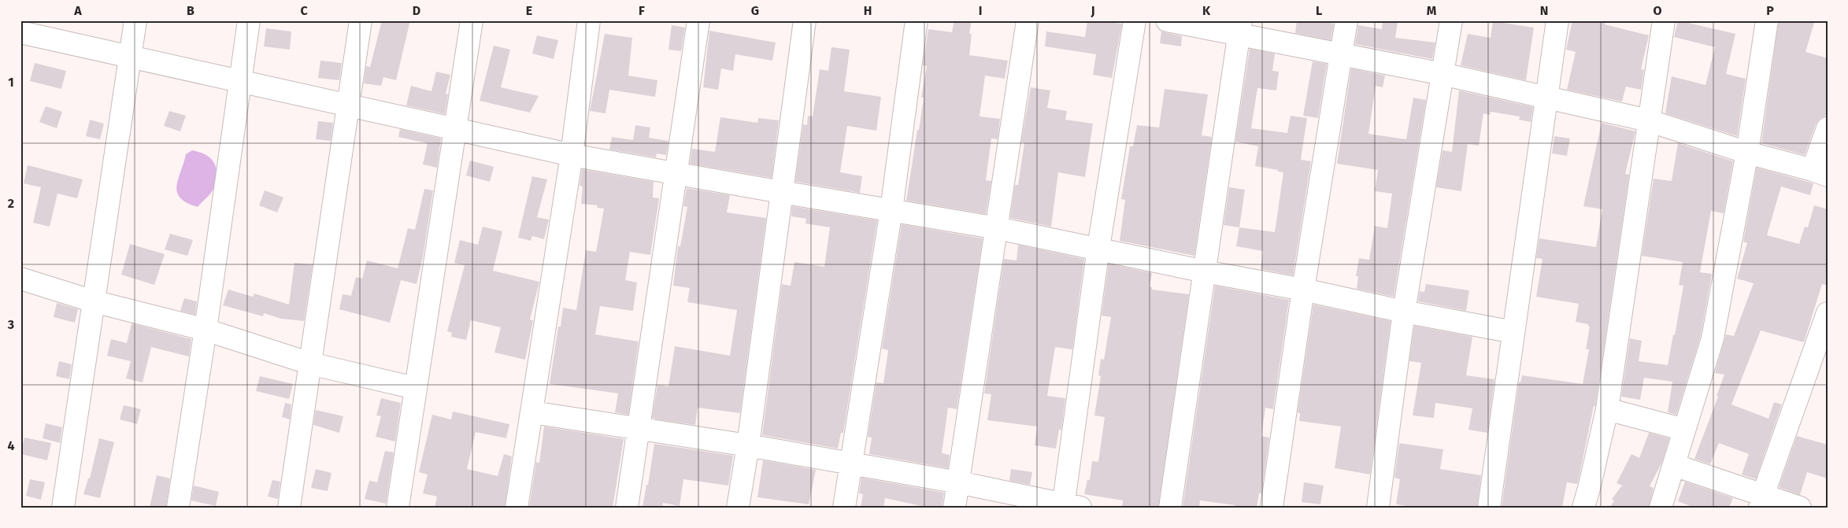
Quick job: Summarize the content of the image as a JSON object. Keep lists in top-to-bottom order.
{
  "grid": {
    "columns": [
      "A",
      "B",
      "C",
      "D",
      "E",
      "F",
      "G",
      "H",
      "I",
      "J",
      "K",
      "L",
      "M",
      "N",
      "O",
      "P"
    ],
    "rows": [
      "1",
      "2",
      "3",
      "4"
    ]
  }
}
